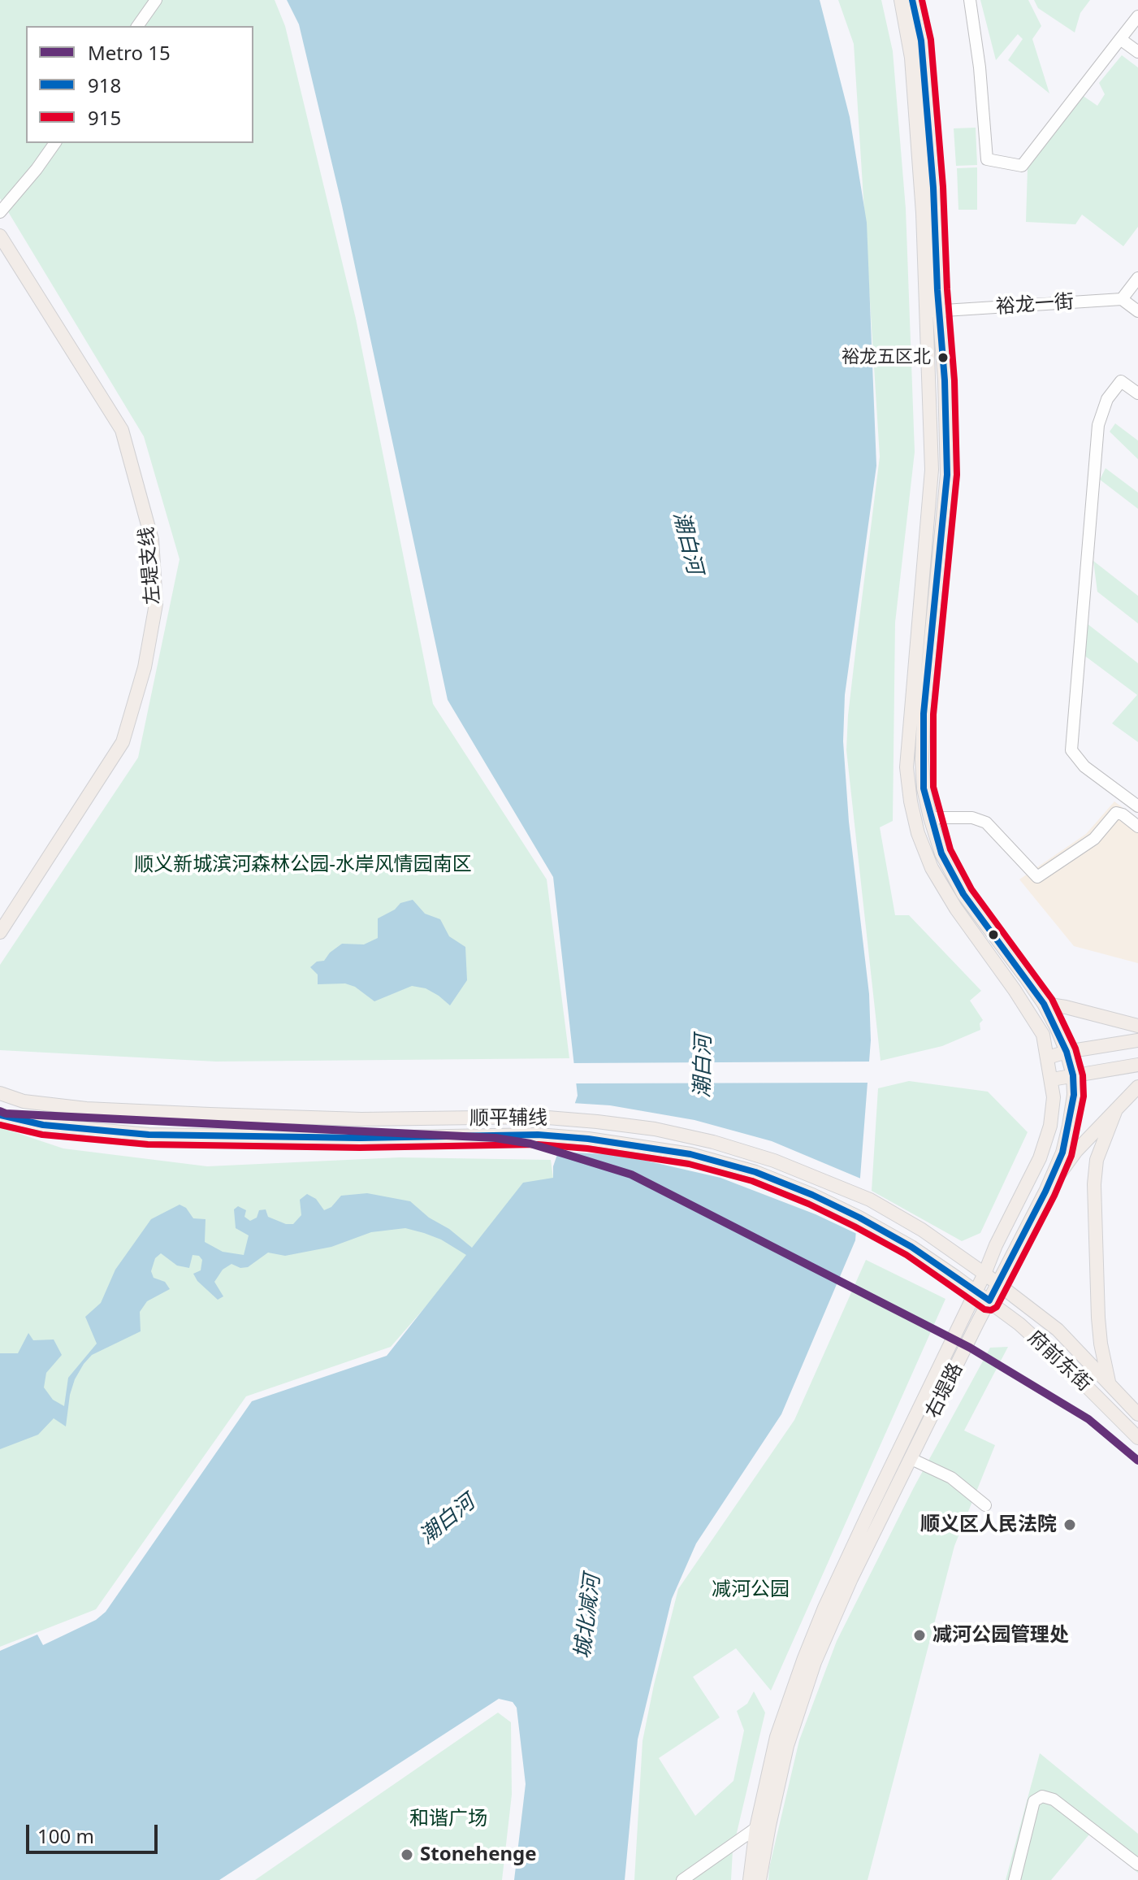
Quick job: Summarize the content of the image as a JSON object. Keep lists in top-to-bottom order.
{
  "streets": {
    "main road": [
      "左堤支线",
      "顺平辅线",
      "府前东街",
      "右堤路"
    ],
    "street": ["裕龙一街"]
  },
  "crossings": [
    ["裕龙一街", "右堤路"],
    ["顺平辅线", "府前东街"],
    ["顺平辅线", "右堤路"],
    ["府前东街", "右堤路"]
  ],
  "water": ["潮白河", "城北减河"],
  "parks": ["顺义新城滨河森林公园-水岸风情园南区", "减河公园", "和谐广场"],
  "places": [
    "裕龙五区北",
    "顺义区人民法院",
    "减河公园管理处",
    "Stonehenge"
  ],
  "lines": ["transit line 918", "transit line 915", "metro line 15"],
  "legend": ["Metro 15", "918", "915"],
  "scale_bar": "100 m"
}
